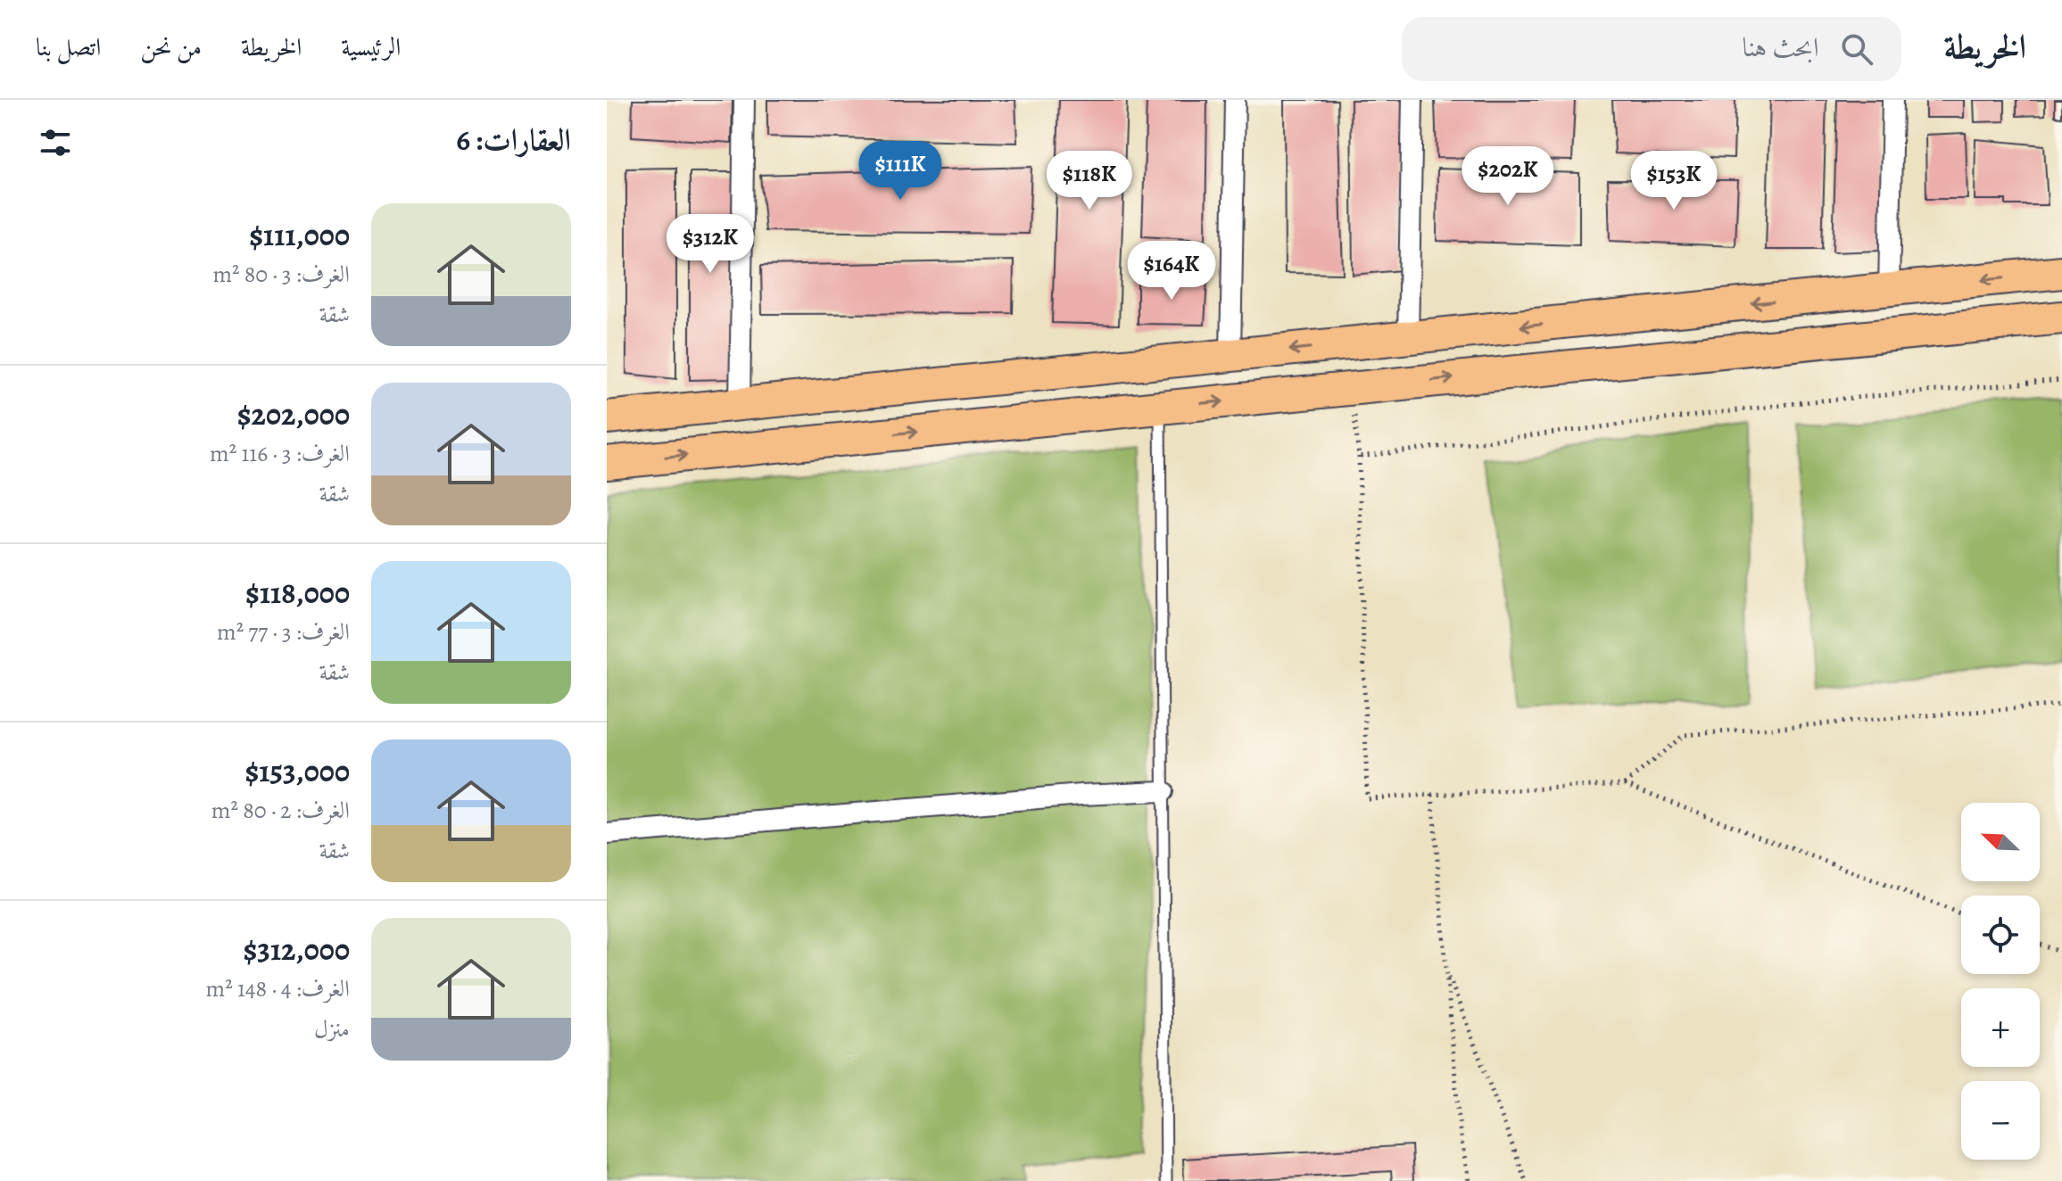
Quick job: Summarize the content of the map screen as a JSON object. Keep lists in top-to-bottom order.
{
  "north": "top left",
  "page": {
    "header": "الخريطة",
    "search": "ابحث هنا",
    "nav": [
      "الرئيسية",
      "الخريطة",
      "من نحن",
      "اتصل بنا"
    ],
    "heading": "العقارات: 6",
    "price": [
      "$111K",
      "$202K",
      "$118K",
      "$153K",
      "$312K",
      "$164K"
    ],
    "list": [
      {
        "name": "$111,000",
        "note": "الغرف: 3 · 80 m² · شقة"
      },
      {
        "name": "$202,000",
        "note": "الغرف: 3 · 116 m² · شقة"
      },
      {
        "name": "$118,000",
        "note": "الغرف: 3 · 77 m² · شقة"
      },
      {
        "name": "$153,000",
        "note": "الغرف: 2 · 80 m² · شقة"
      },
      {
        "name": "$312,000",
        "note": "الغرف: 4 · 148 m² · منزل"
      }
    ],
    "map_buttons": ["+", "−"]
  }
}
